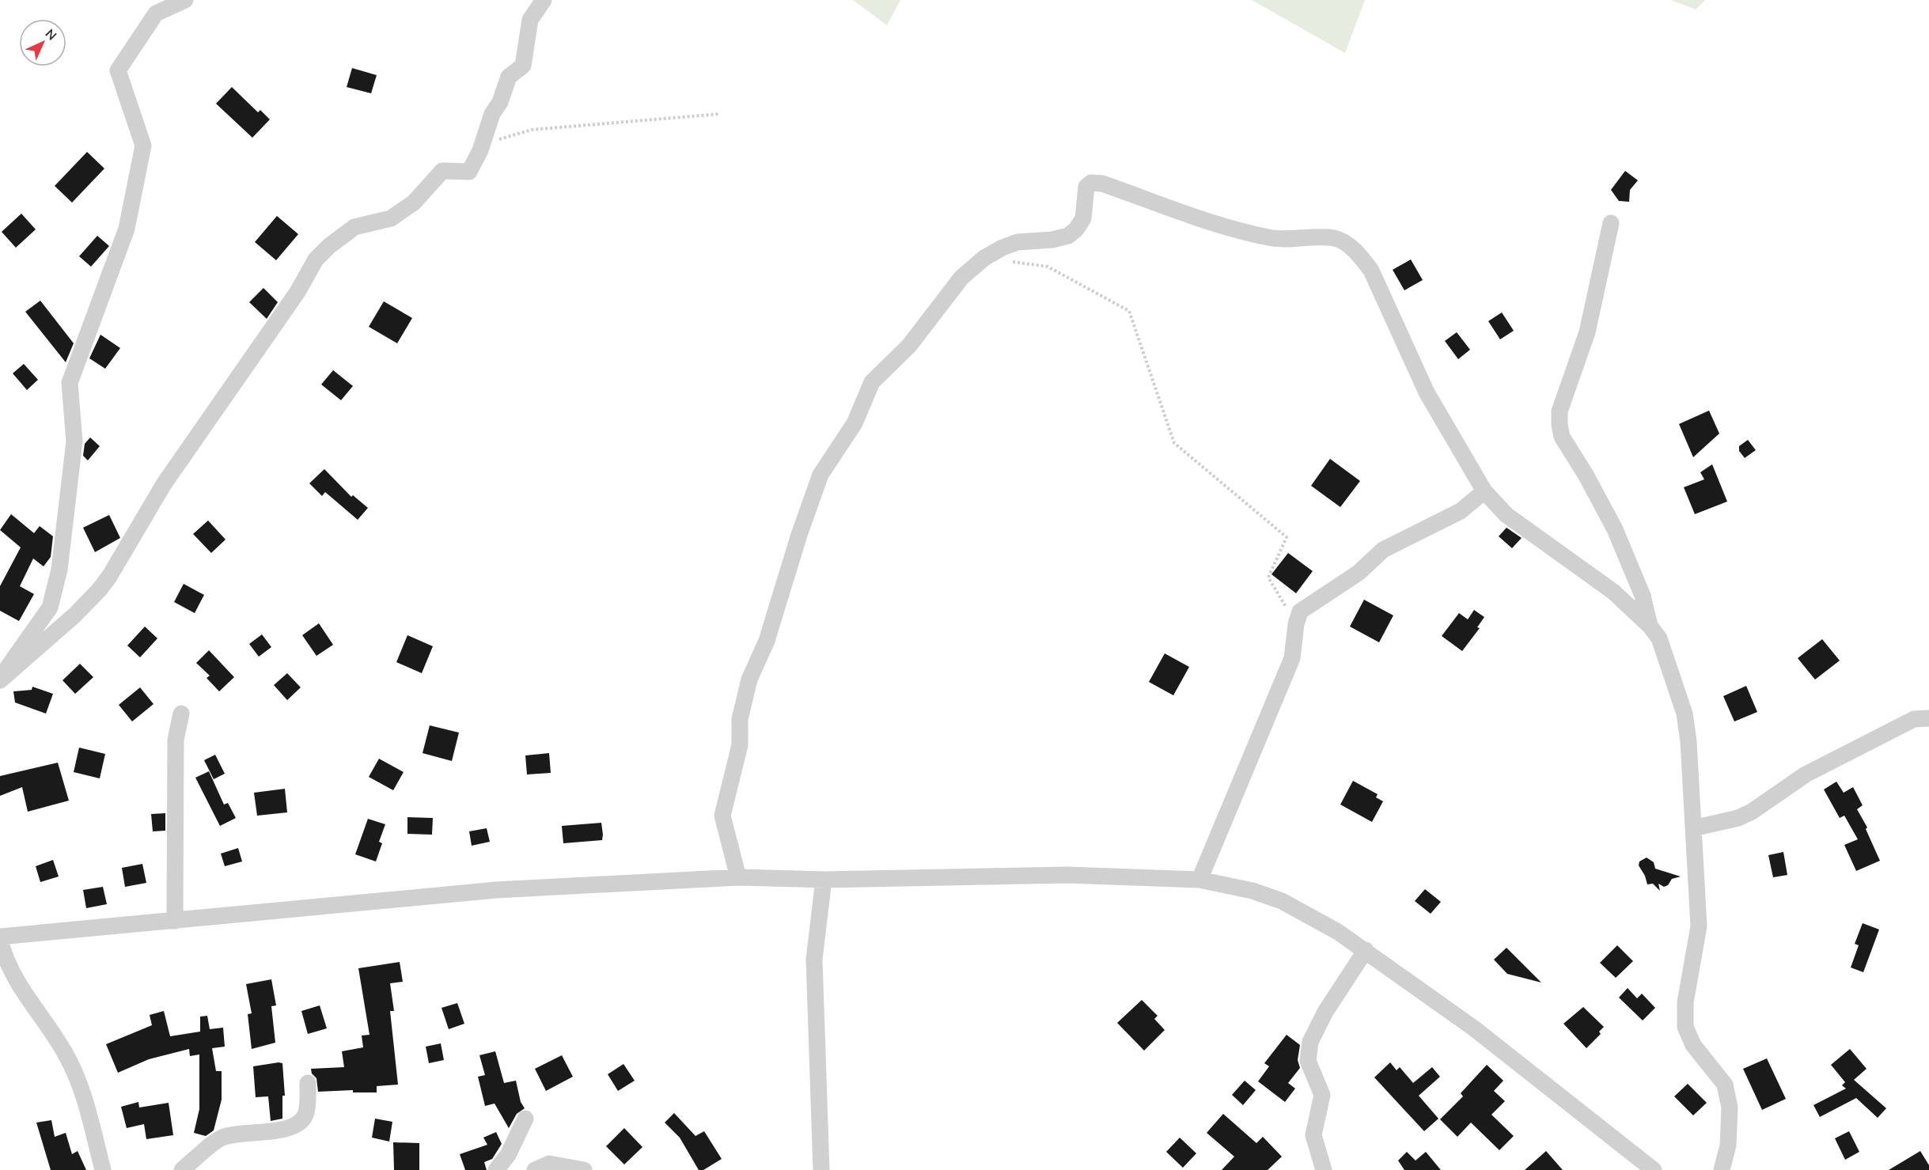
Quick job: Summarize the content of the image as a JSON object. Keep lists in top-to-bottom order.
{
  "north": "top right"
}
